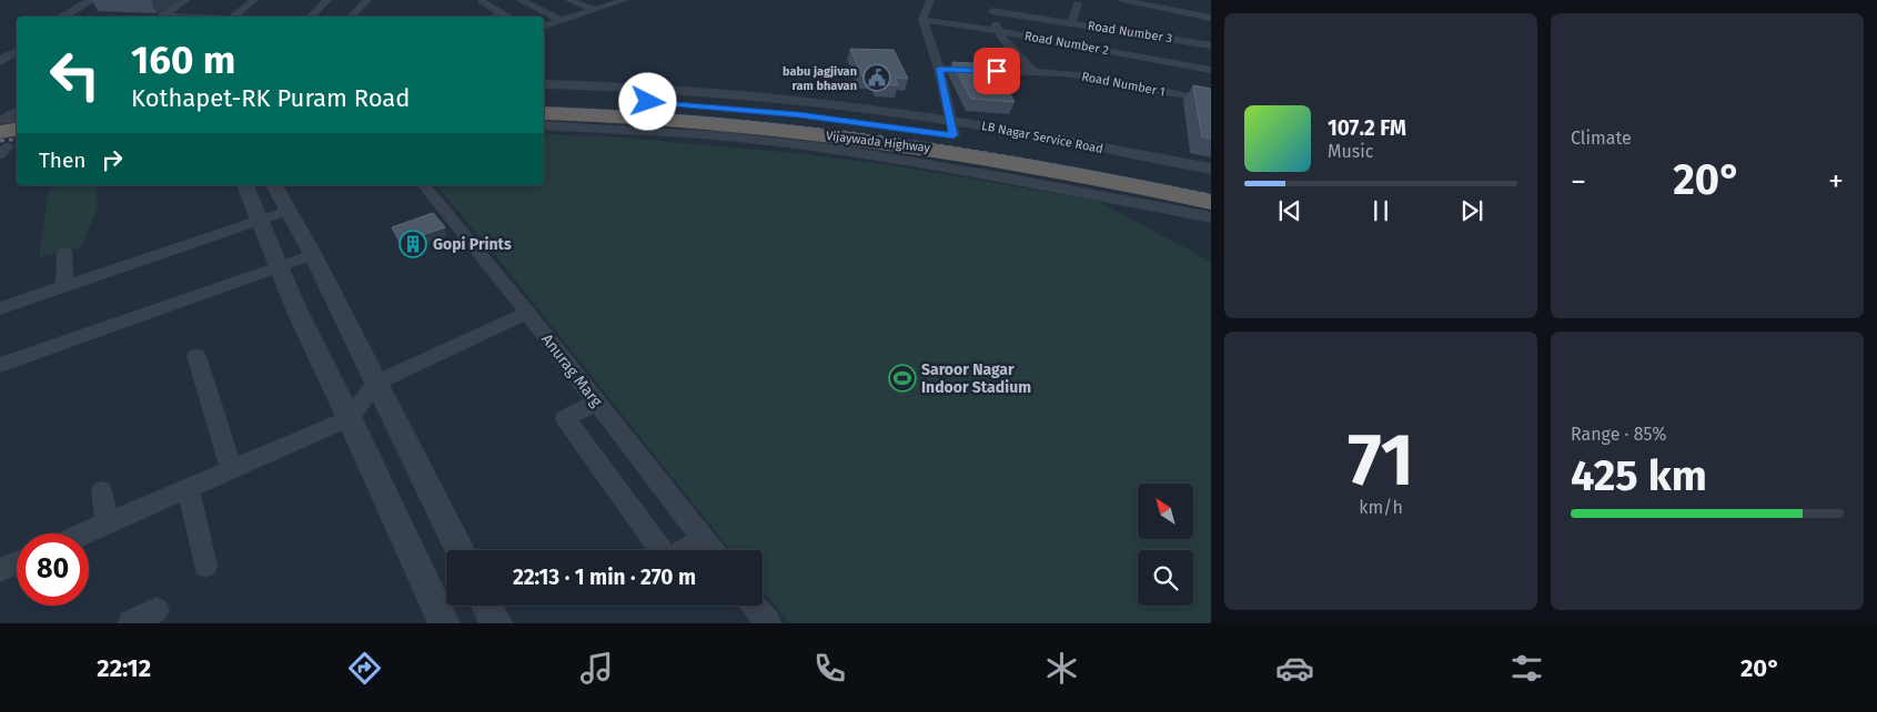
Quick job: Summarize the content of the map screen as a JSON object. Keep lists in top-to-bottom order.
{
  "streets": {
    "highway": ["Vijaywada Highway"],
    "street": [
      "Road Number 3",
      "Road Number 2",
      "Road Number 1",
      "LB Nagar Service Road",
      "Anurag Marg"
    ]
  },
  "crossings": [
    ["LB Nagar Service Road", "Vijaywada Highway"]
  ],
  "places": {
    "public building": ["babu jagjivan ram bhavan"],
    "building": ["Gopi Prints"],
    "sports": ["Saroor Nagar Indoor Stadium"]
  },
  "north": "top left",
  "page": {
    "tile": [
      "Climate",
      ["71", "km/h"],
      ["Range · 85%", "425 km"]
    ],
    "turn": ["160 m", "Kothapet-RK Puram Road"],
    "song": ["107.2 FM", "Music"],
    "then": "Then",
    "heat": ["−", "20°", "+"],
    "limit": "80",
    "trip": "22:13 · 1 min · 270 m",
    "tabs": ["22:12", "20°"]
  }
}
